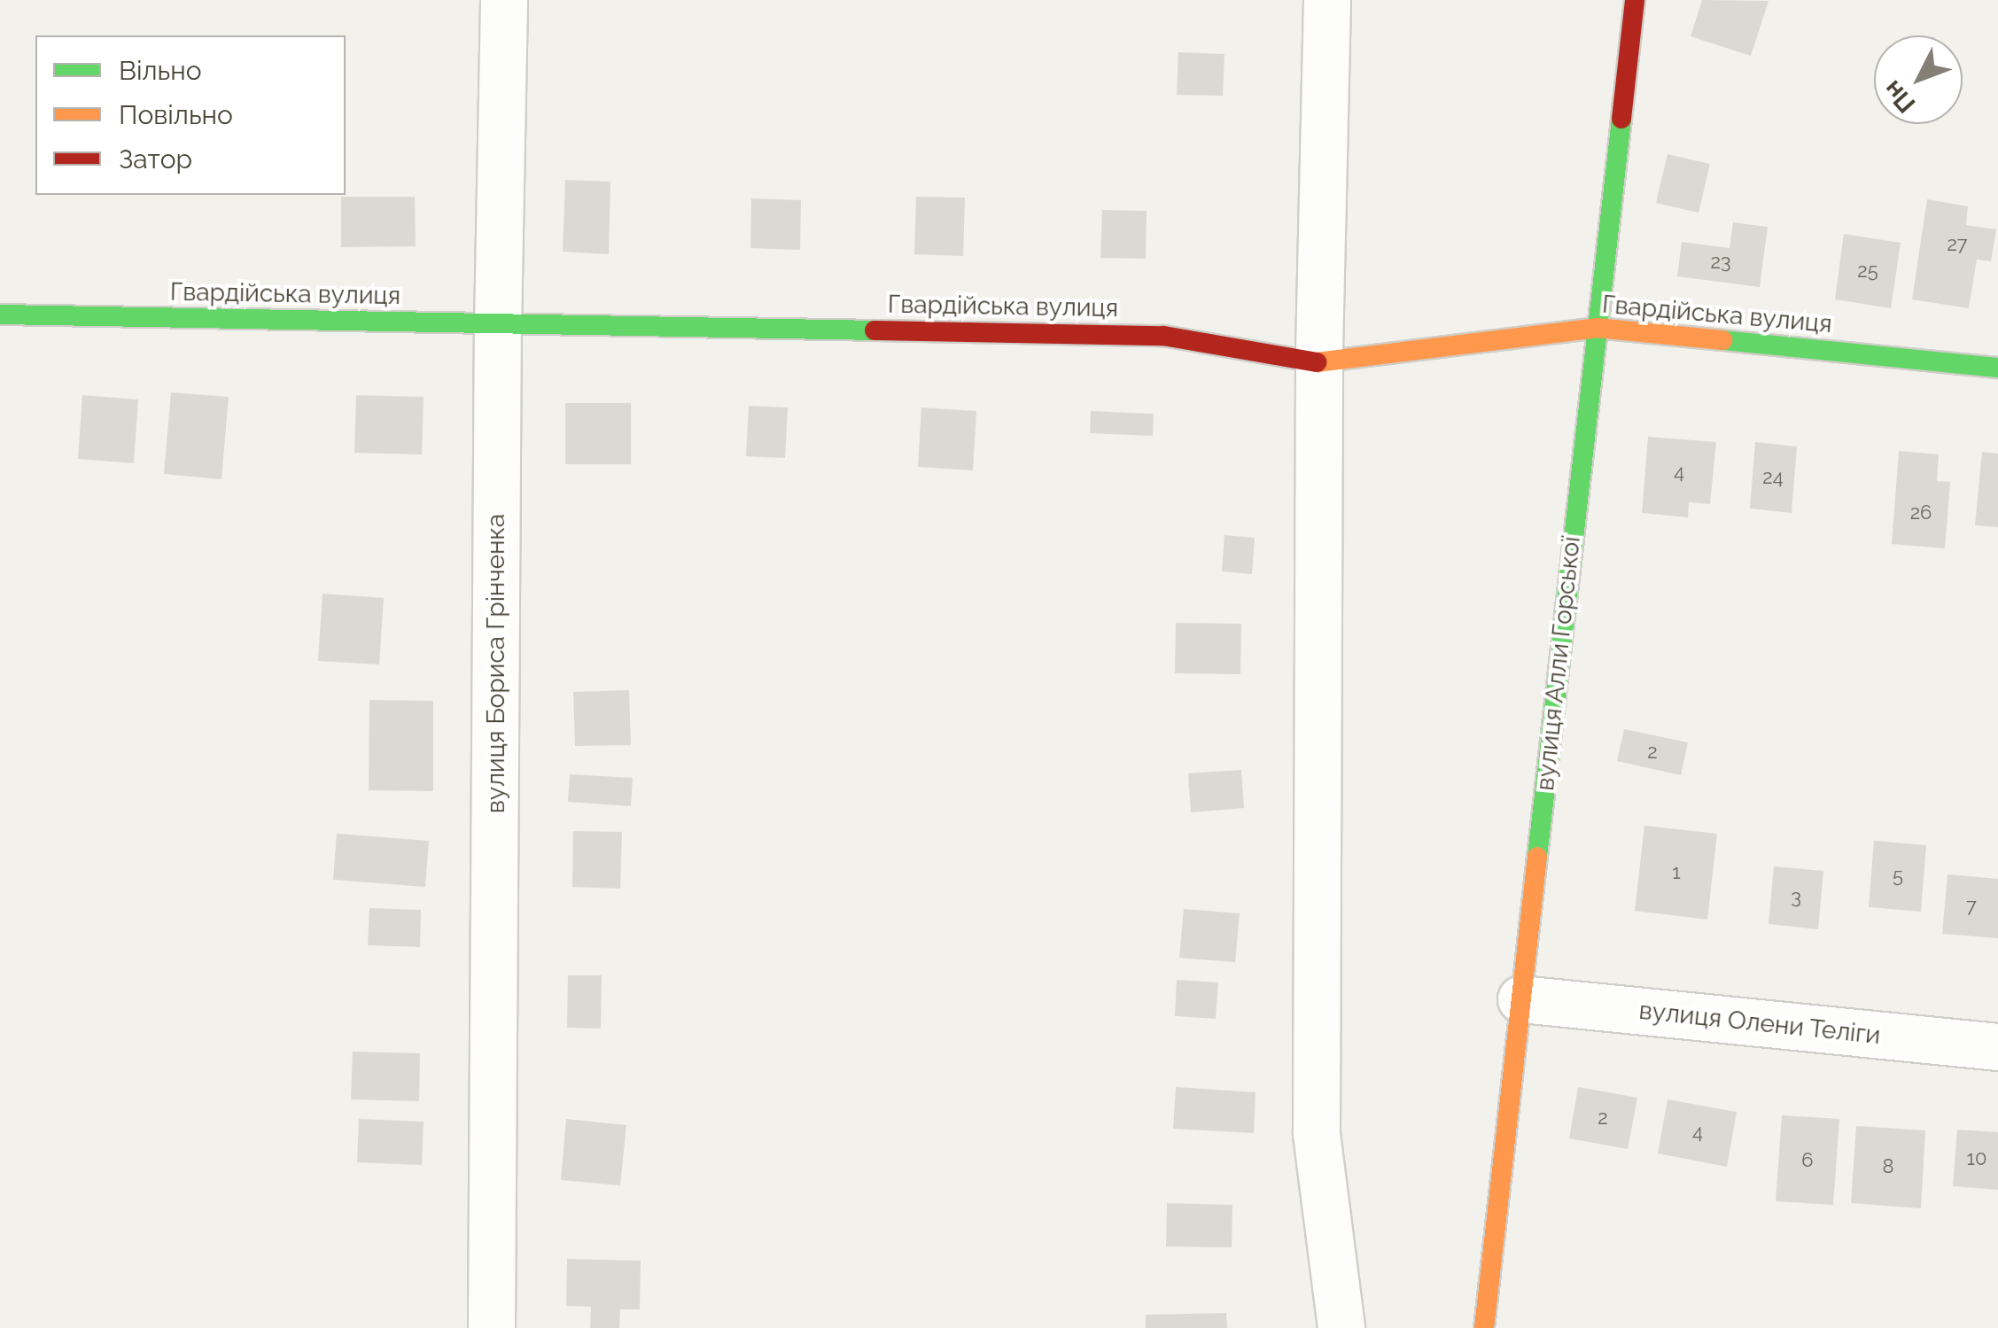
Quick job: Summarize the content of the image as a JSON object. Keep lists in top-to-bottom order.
{
  "streets": {
    "street": [
      "Гвардійська вулиця",
      "вулиця Бориса Грінченка",
      "вулиця Алли Горської",
      "вулиця Олени Теліги"
    ]
  },
  "crossings": [
    ["Гвардійська вулиця", "вулиця Бориса Грінченка"],
    ["Гвардійська вулиця", "вулиця Алли Горської"],
    ["вулиця Алли Горської", "вулиця Олени Теліги"]
  ],
  "house_numbers": [
    "27",
    "23",
    "25",
    "4",
    "24",
    "26",
    "2",
    "1",
    "5",
    "3",
    "7",
    "2",
    "4",
    "10",
    "6",
    "8"
  ],
  "legend": ["Вільно", "Повільно", "Затор"],
  "north": "bottom left"
}
